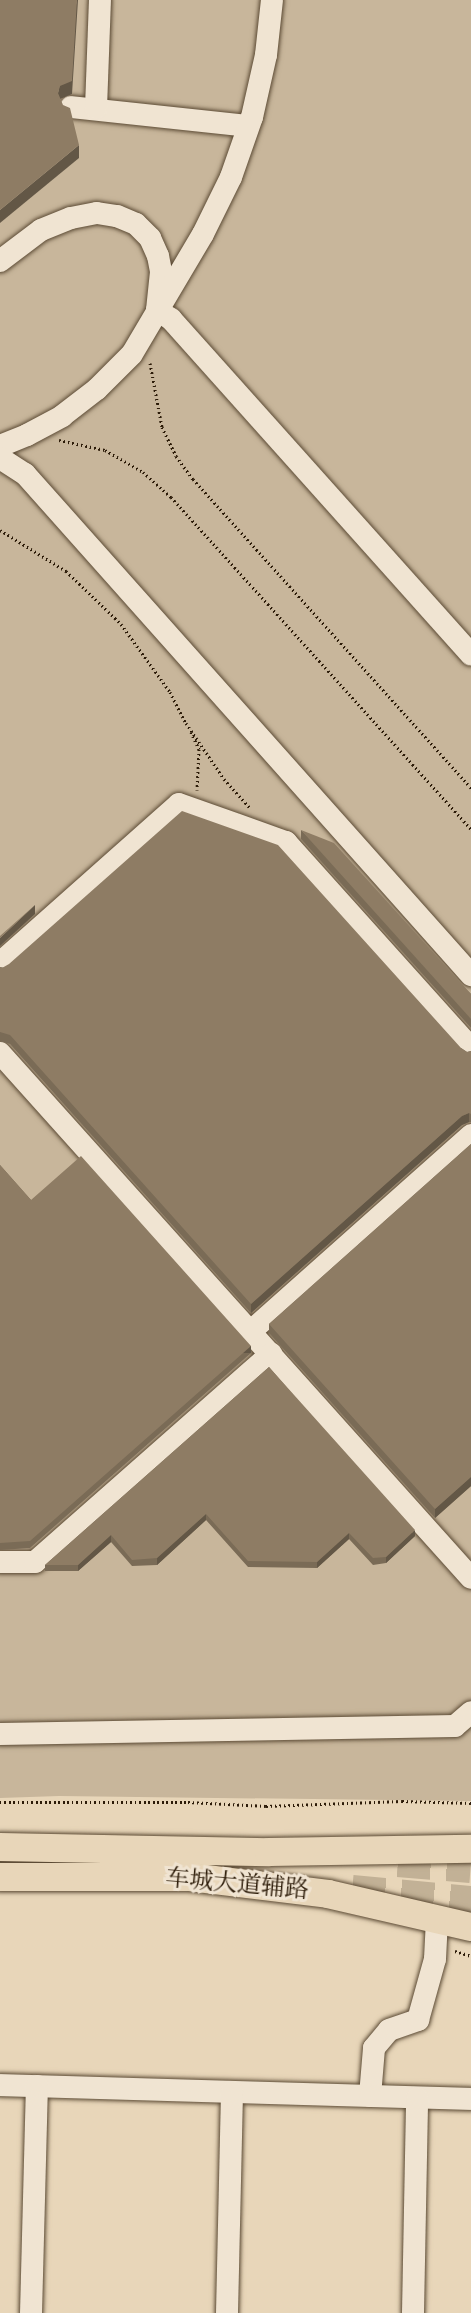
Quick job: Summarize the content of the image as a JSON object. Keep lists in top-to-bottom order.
{
  "streets": {
    "main road": ["车城大道辅路"]
  }
}
